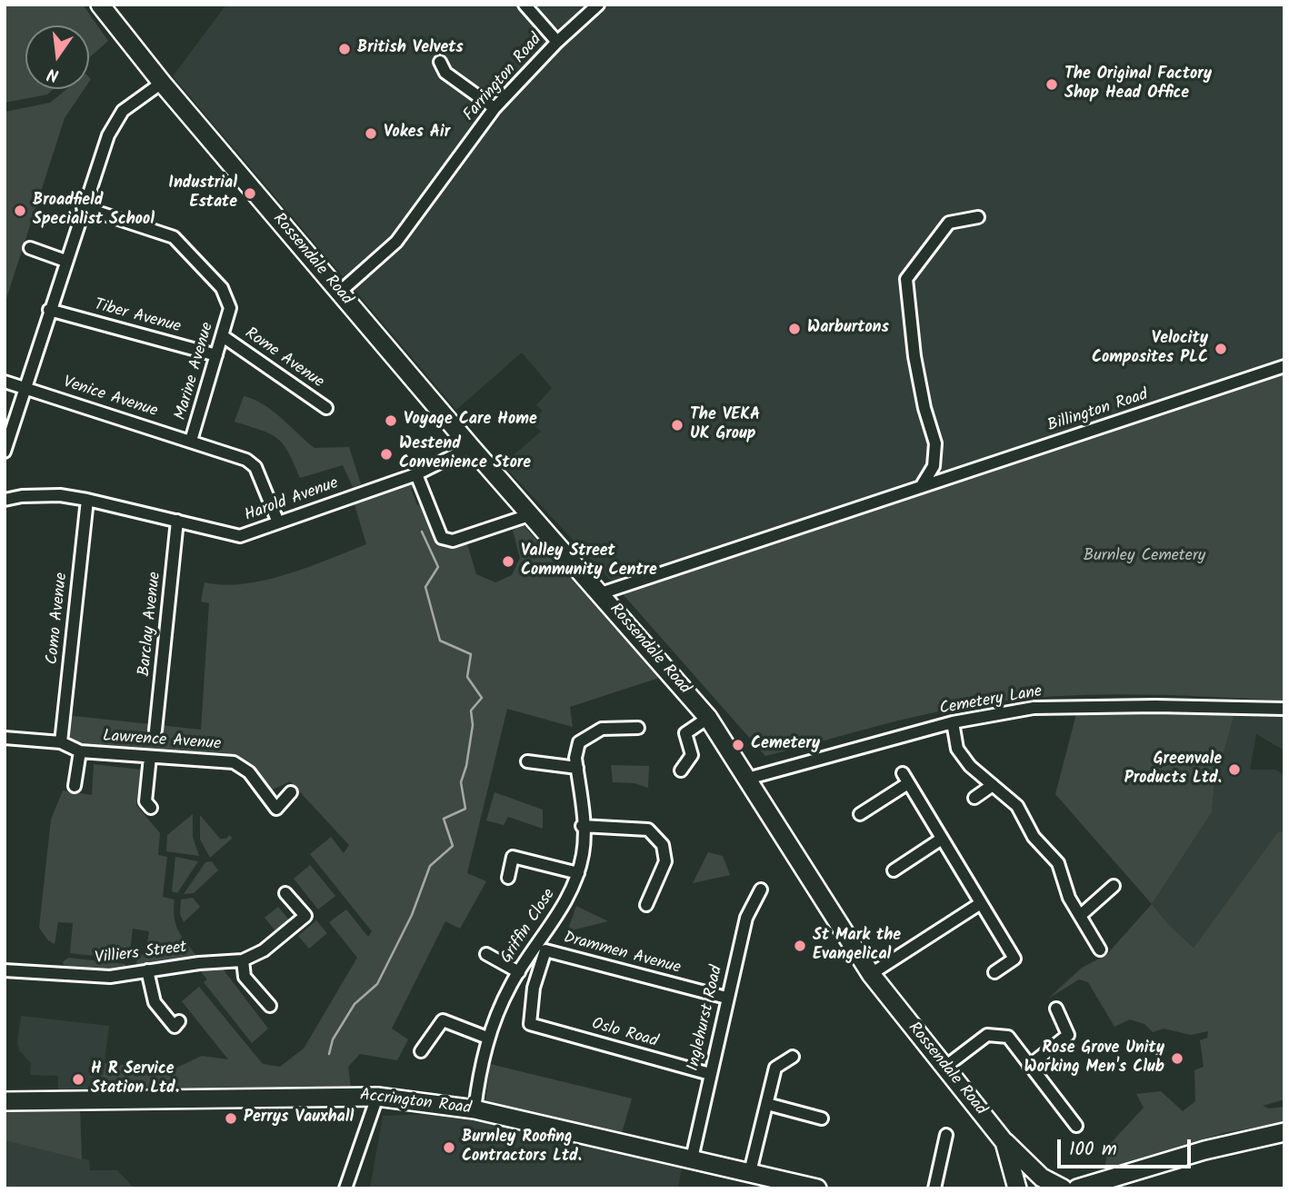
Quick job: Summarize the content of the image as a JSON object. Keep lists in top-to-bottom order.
{
  "streets": {
    "main road": ["Rossendale Road", "Accrington Road"],
    "street": [
      "Farrington Road",
      "Tiber Avenue",
      "Rome Avenue",
      "Marine Avenue",
      "Venice Avenue",
      "Billington Road",
      "Harold Avenue",
      "Como Avenue",
      "Barclay Avenue",
      "Cemetery Lane",
      "Lawrence Avenue",
      "Griffin Close",
      "Villiers Street",
      "Drammen Avenue",
      "Inglehurst Road",
      "Oslo Road"
    ]
  },
  "crossings": [
    ["Farrington Road", "Rossendale Road"],
    ["Rossendale Road", "Billington Road"],
    ["Rossendale Road", "Harold Avenue"],
    ["Rossendale Road", "Cemetery Lane"],
    ["Tiber Avenue", "Marine Avenue"],
    ["Rome Avenue", "Marine Avenue"],
    ["Marine Avenue", "Venice Avenue"],
    ["Venice Avenue", "Harold Avenue"],
    ["Harold Avenue", "Como Avenue"],
    ["Harold Avenue", "Barclay Avenue"],
    ["Como Avenue", "Lawrence Avenue"],
    ["Griffin Close", "Accrington Road"],
    ["Drammen Avenue", "Inglehurst Road"],
    ["Drammen Avenue", "Oslo Road"],
    ["Inglehurst Road", "Oslo Road"],
    ["Inglehurst Road", "Accrington Road"]
  ],
  "parks": ["Burnley Cemetery"],
  "places": [
    "British Velvets",
    "The Original Factory Shop Head Office",
    "Vokes Air",
    "Industrial Estate",
    "Broadfield Specialist School",
    "Warburtons",
    "Velocity Composites PLC",
    "Voyage Care Home",
    "The VEKA UK Group",
    "Westend Convenience Store",
    "Valley Street Community Centre",
    "Cemetery",
    "Greenvale Products Ltd.",
    "St Mark the Evangelical",
    "Rose Grove Unity Working Men's Club",
    "H R Service Station Ltd.",
    "Perrys Vauxhall",
    "Burnley Roofing Contractors Ltd."
  ],
  "scale_bar": "100 m",
  "north": "bottom"
}
